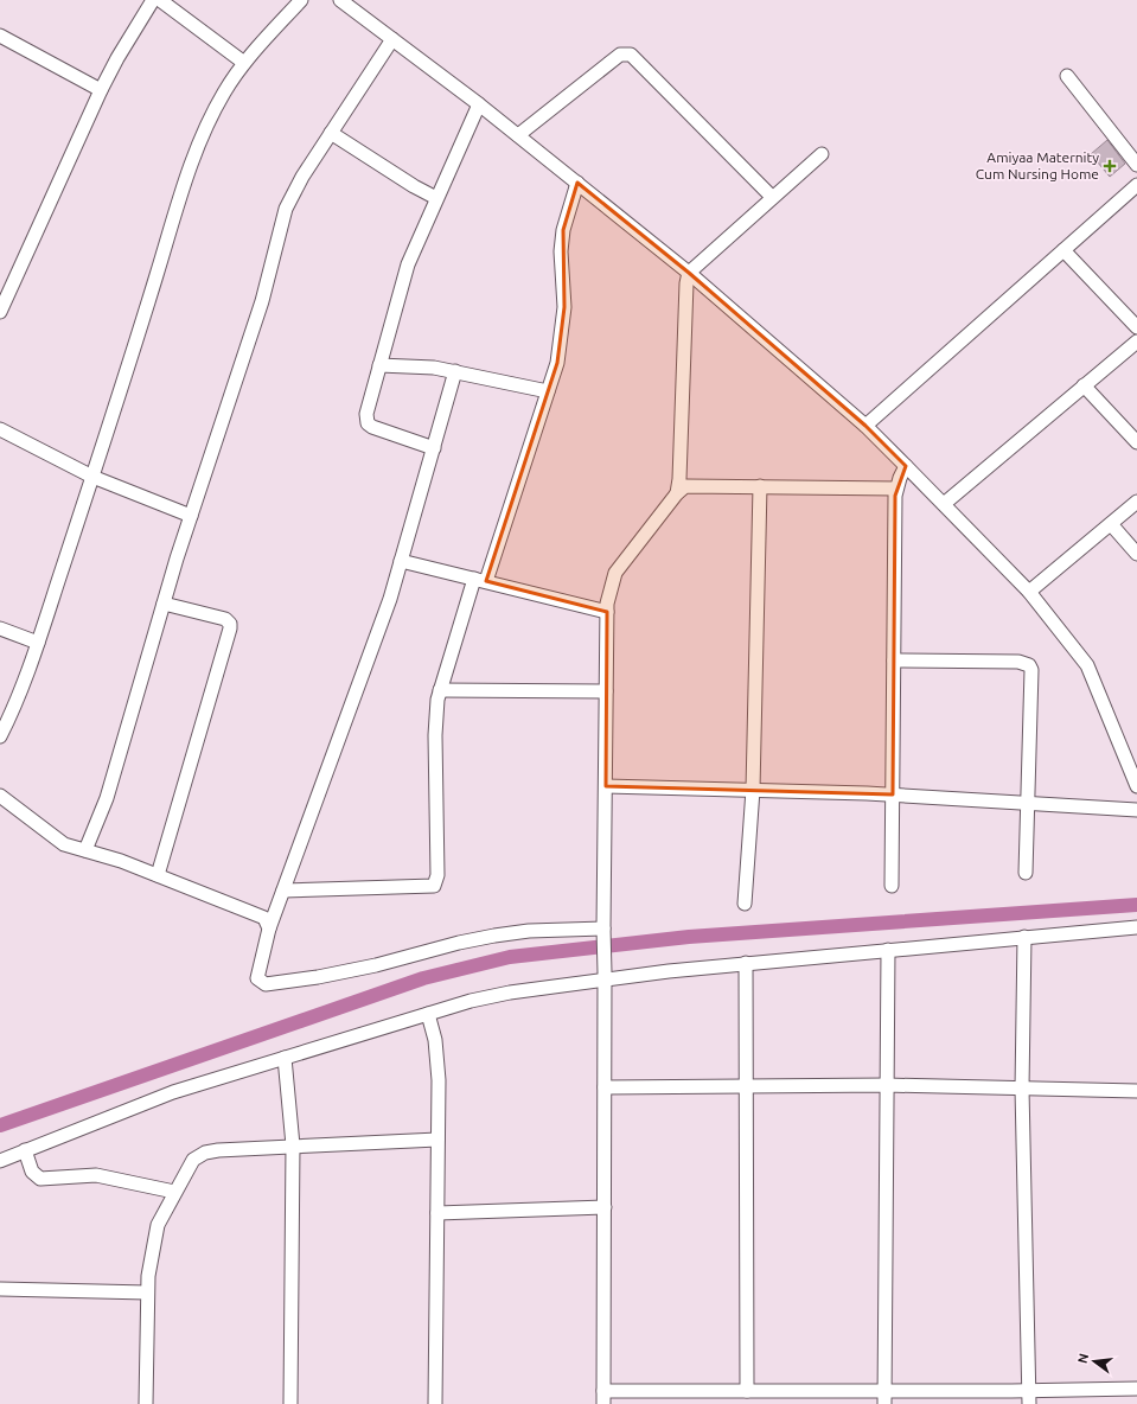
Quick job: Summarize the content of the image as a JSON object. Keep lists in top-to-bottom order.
{
  "places": {
    "health": ["Amiyaa Maternity Cum Nursing Home"]
  },
  "north": "left"
}
